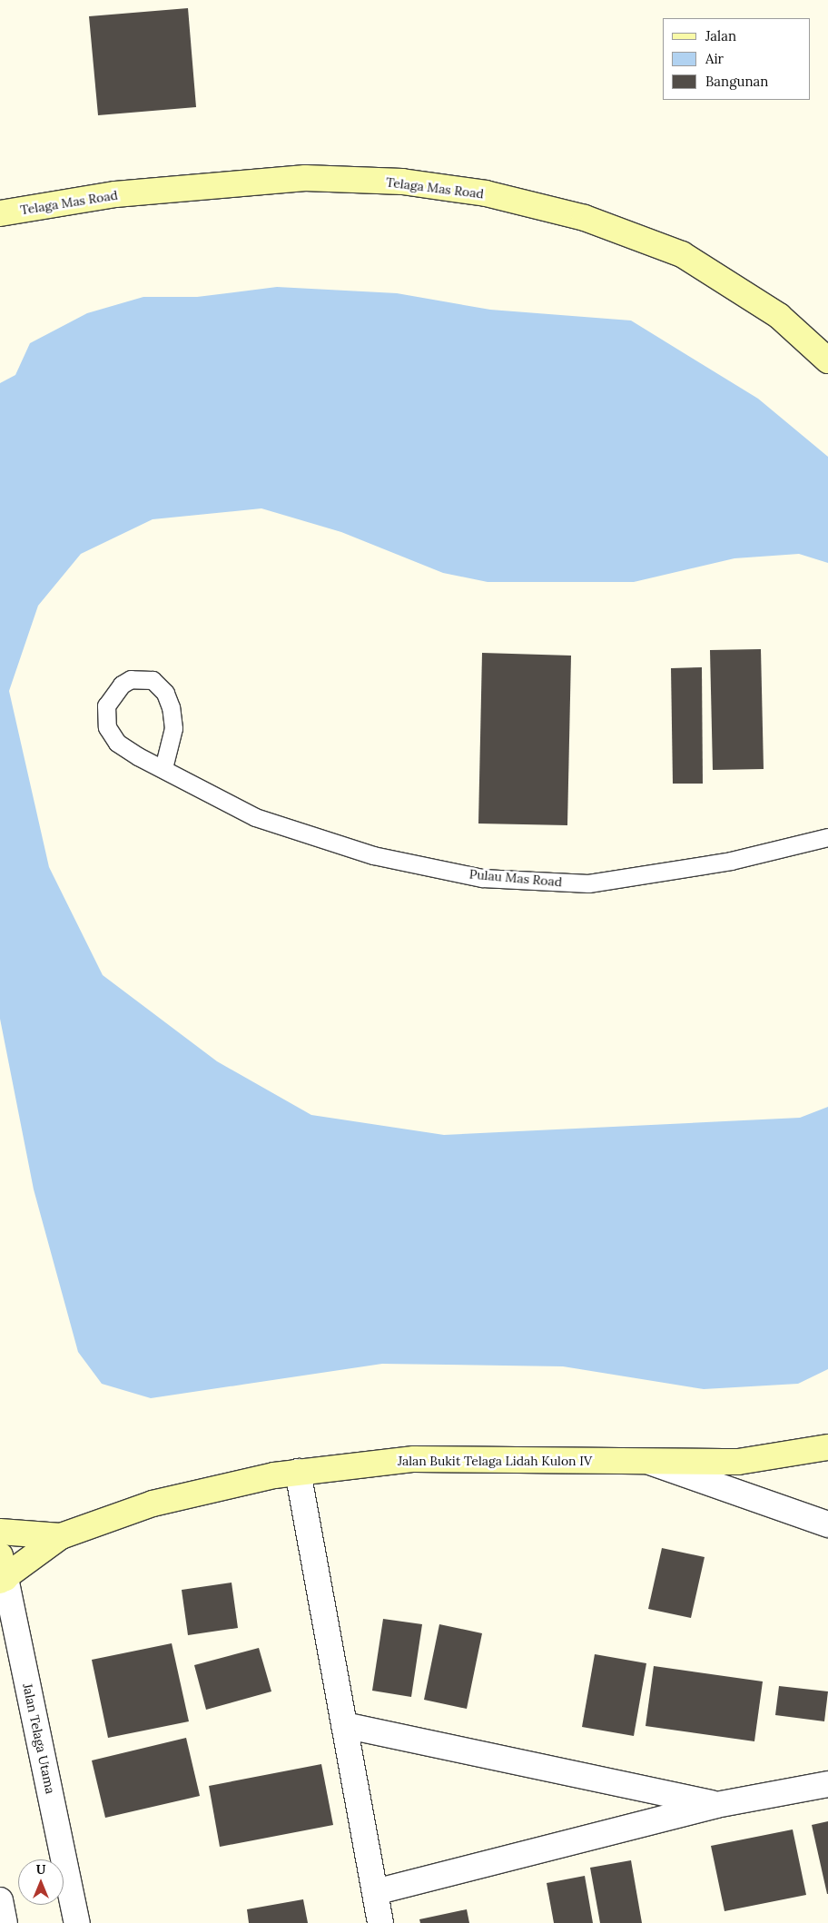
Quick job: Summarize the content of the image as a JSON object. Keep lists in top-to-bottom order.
{
  "streets": {
    "main road": ["Telaga Mas Road", "Jalan Bukit Telaga Lidah Kulon IV"],
    "street": ["Jalan Telaga Utama"],
    "lane": ["Pulau Mas Road"]
  },
  "crossings": [
    ["Jalan Bukit Telaga Lidah Kulon IV", "Jalan Telaga Utama"]
  ],
  "legend": ["Jalan", "Air", "Bangunan"],
  "north": "top"
}
